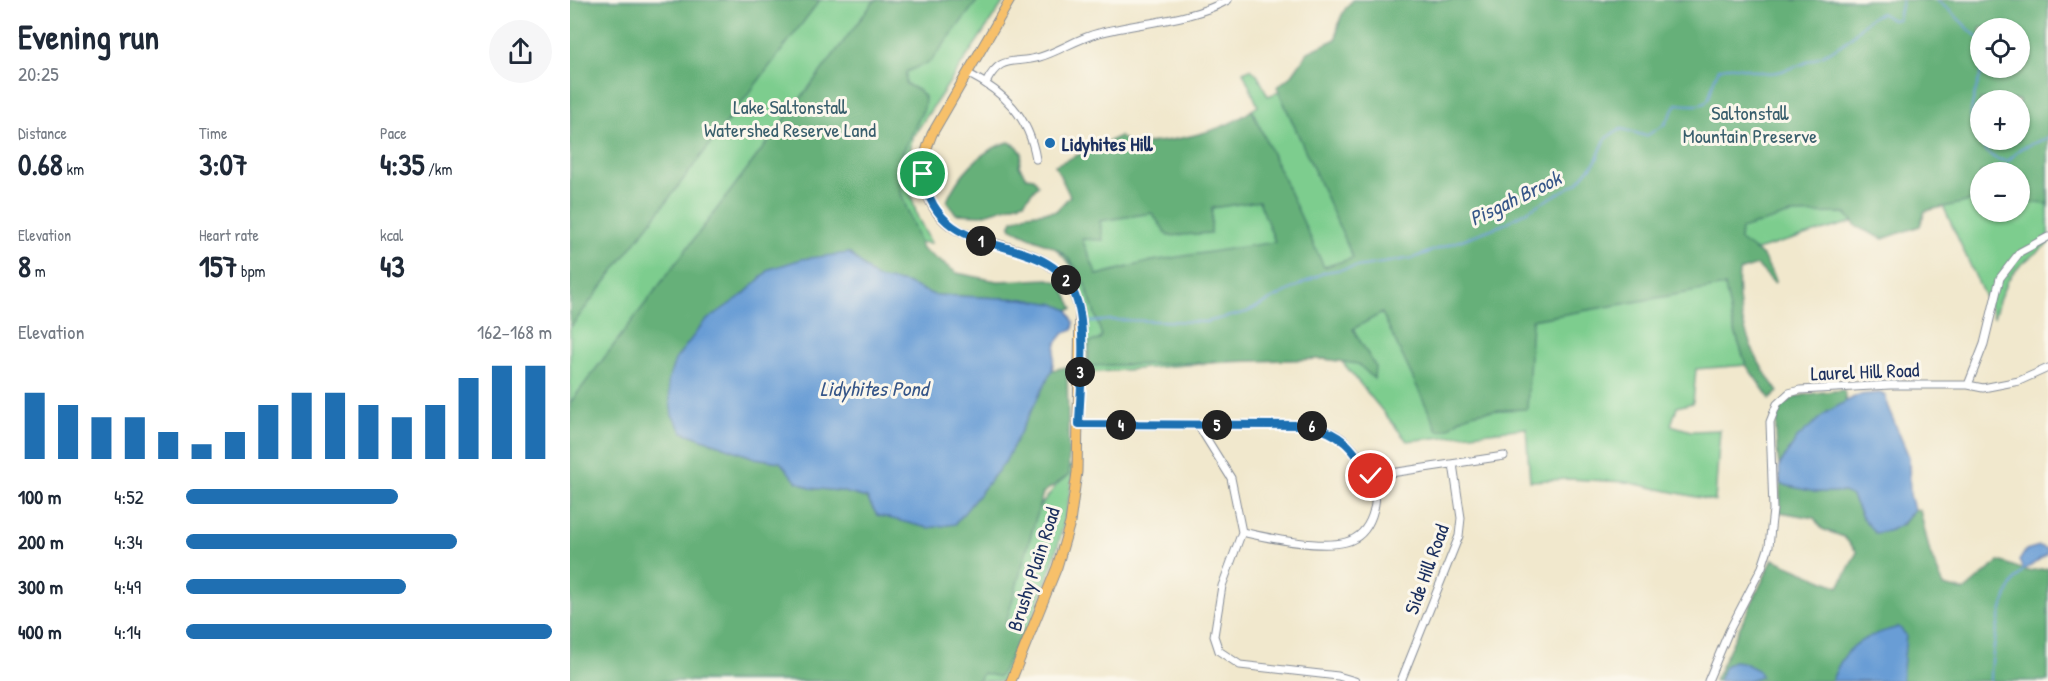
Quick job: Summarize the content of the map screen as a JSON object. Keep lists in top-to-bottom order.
{
  "streets": {
    "main road": ["Brushy Plain Road"],
    "street": ["Laurel Hill Road", "Side Hill Road"]
  },
  "water": ["Pisgah Brook", "Lidyhites Pond"],
  "parks": ["Lake Saltonstall Watershed Reserve Land", "Saltonstall Mountain Preserve"],
  "places": ["Lidyhites Hill"],
  "page": {
    "heading": ["Evening run", "20:25"],
    "map_buttons": ["+", "−"],
    "stats": [
      ["Distance", "0.68 km"],
      ["Time", "3:07"],
      ["Pace", "4:35 /km"],
      ["Elevation", "8 m"],
      ["Heart rate", "157 bpm"],
      ["kcal", "43"]
    ],
    "pins": [
      "1",
      "2",
      "3",
      "4",
      "5",
      "6"
    ],
    "chart": ["Elevation", "162–168 m"],
    "list": [
      {
        "name": "100 m",
        "note": "4:52"
      },
      {
        "name": "200 m",
        "note": "4:34"
      },
      {
        "name": "300 m",
        "note": "4:49"
      },
      {
        "name": "400 m",
        "note": "4:14"
      }
    ]
  }
}
